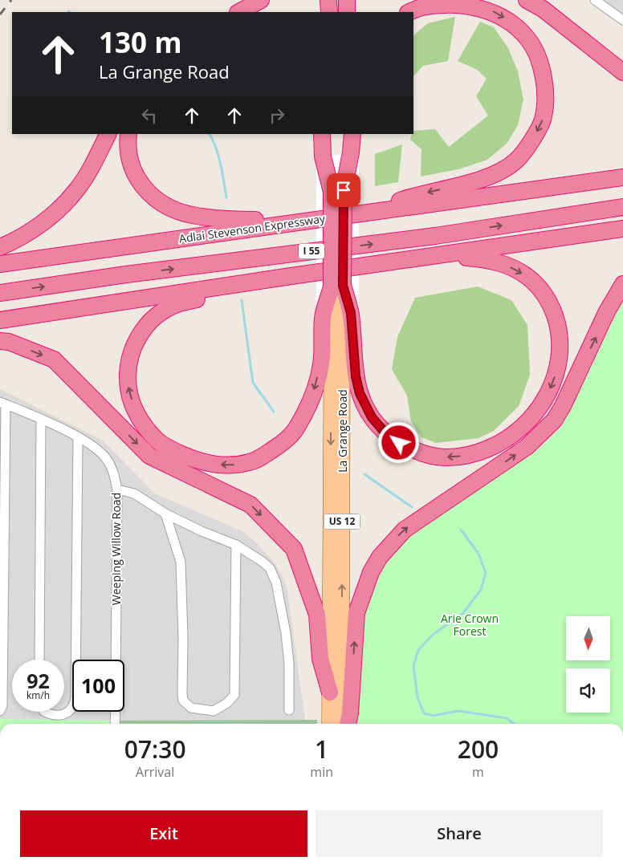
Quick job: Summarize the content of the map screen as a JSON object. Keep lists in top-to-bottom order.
{
  "streets": {
    "highway": ["Adlai Stevenson Expressway", "I 55"],
    "main road": ["La Grange Road", "US 12"],
    "street": ["Weeping Willow Road"]
  },
  "parks": ["Arie Crown Forest"],
  "north": "bottom",
  "page": {
    "turn": ["130 m", "La Grange Road"],
    "speed": "92 km/h",
    "limit": "100",
    "eta": [
      "07:30",
      "Arrival",
      "1",
      "min",
      "200",
      "m"
    ],
    "buttons": ["Exit", "Share"]
  }
}
